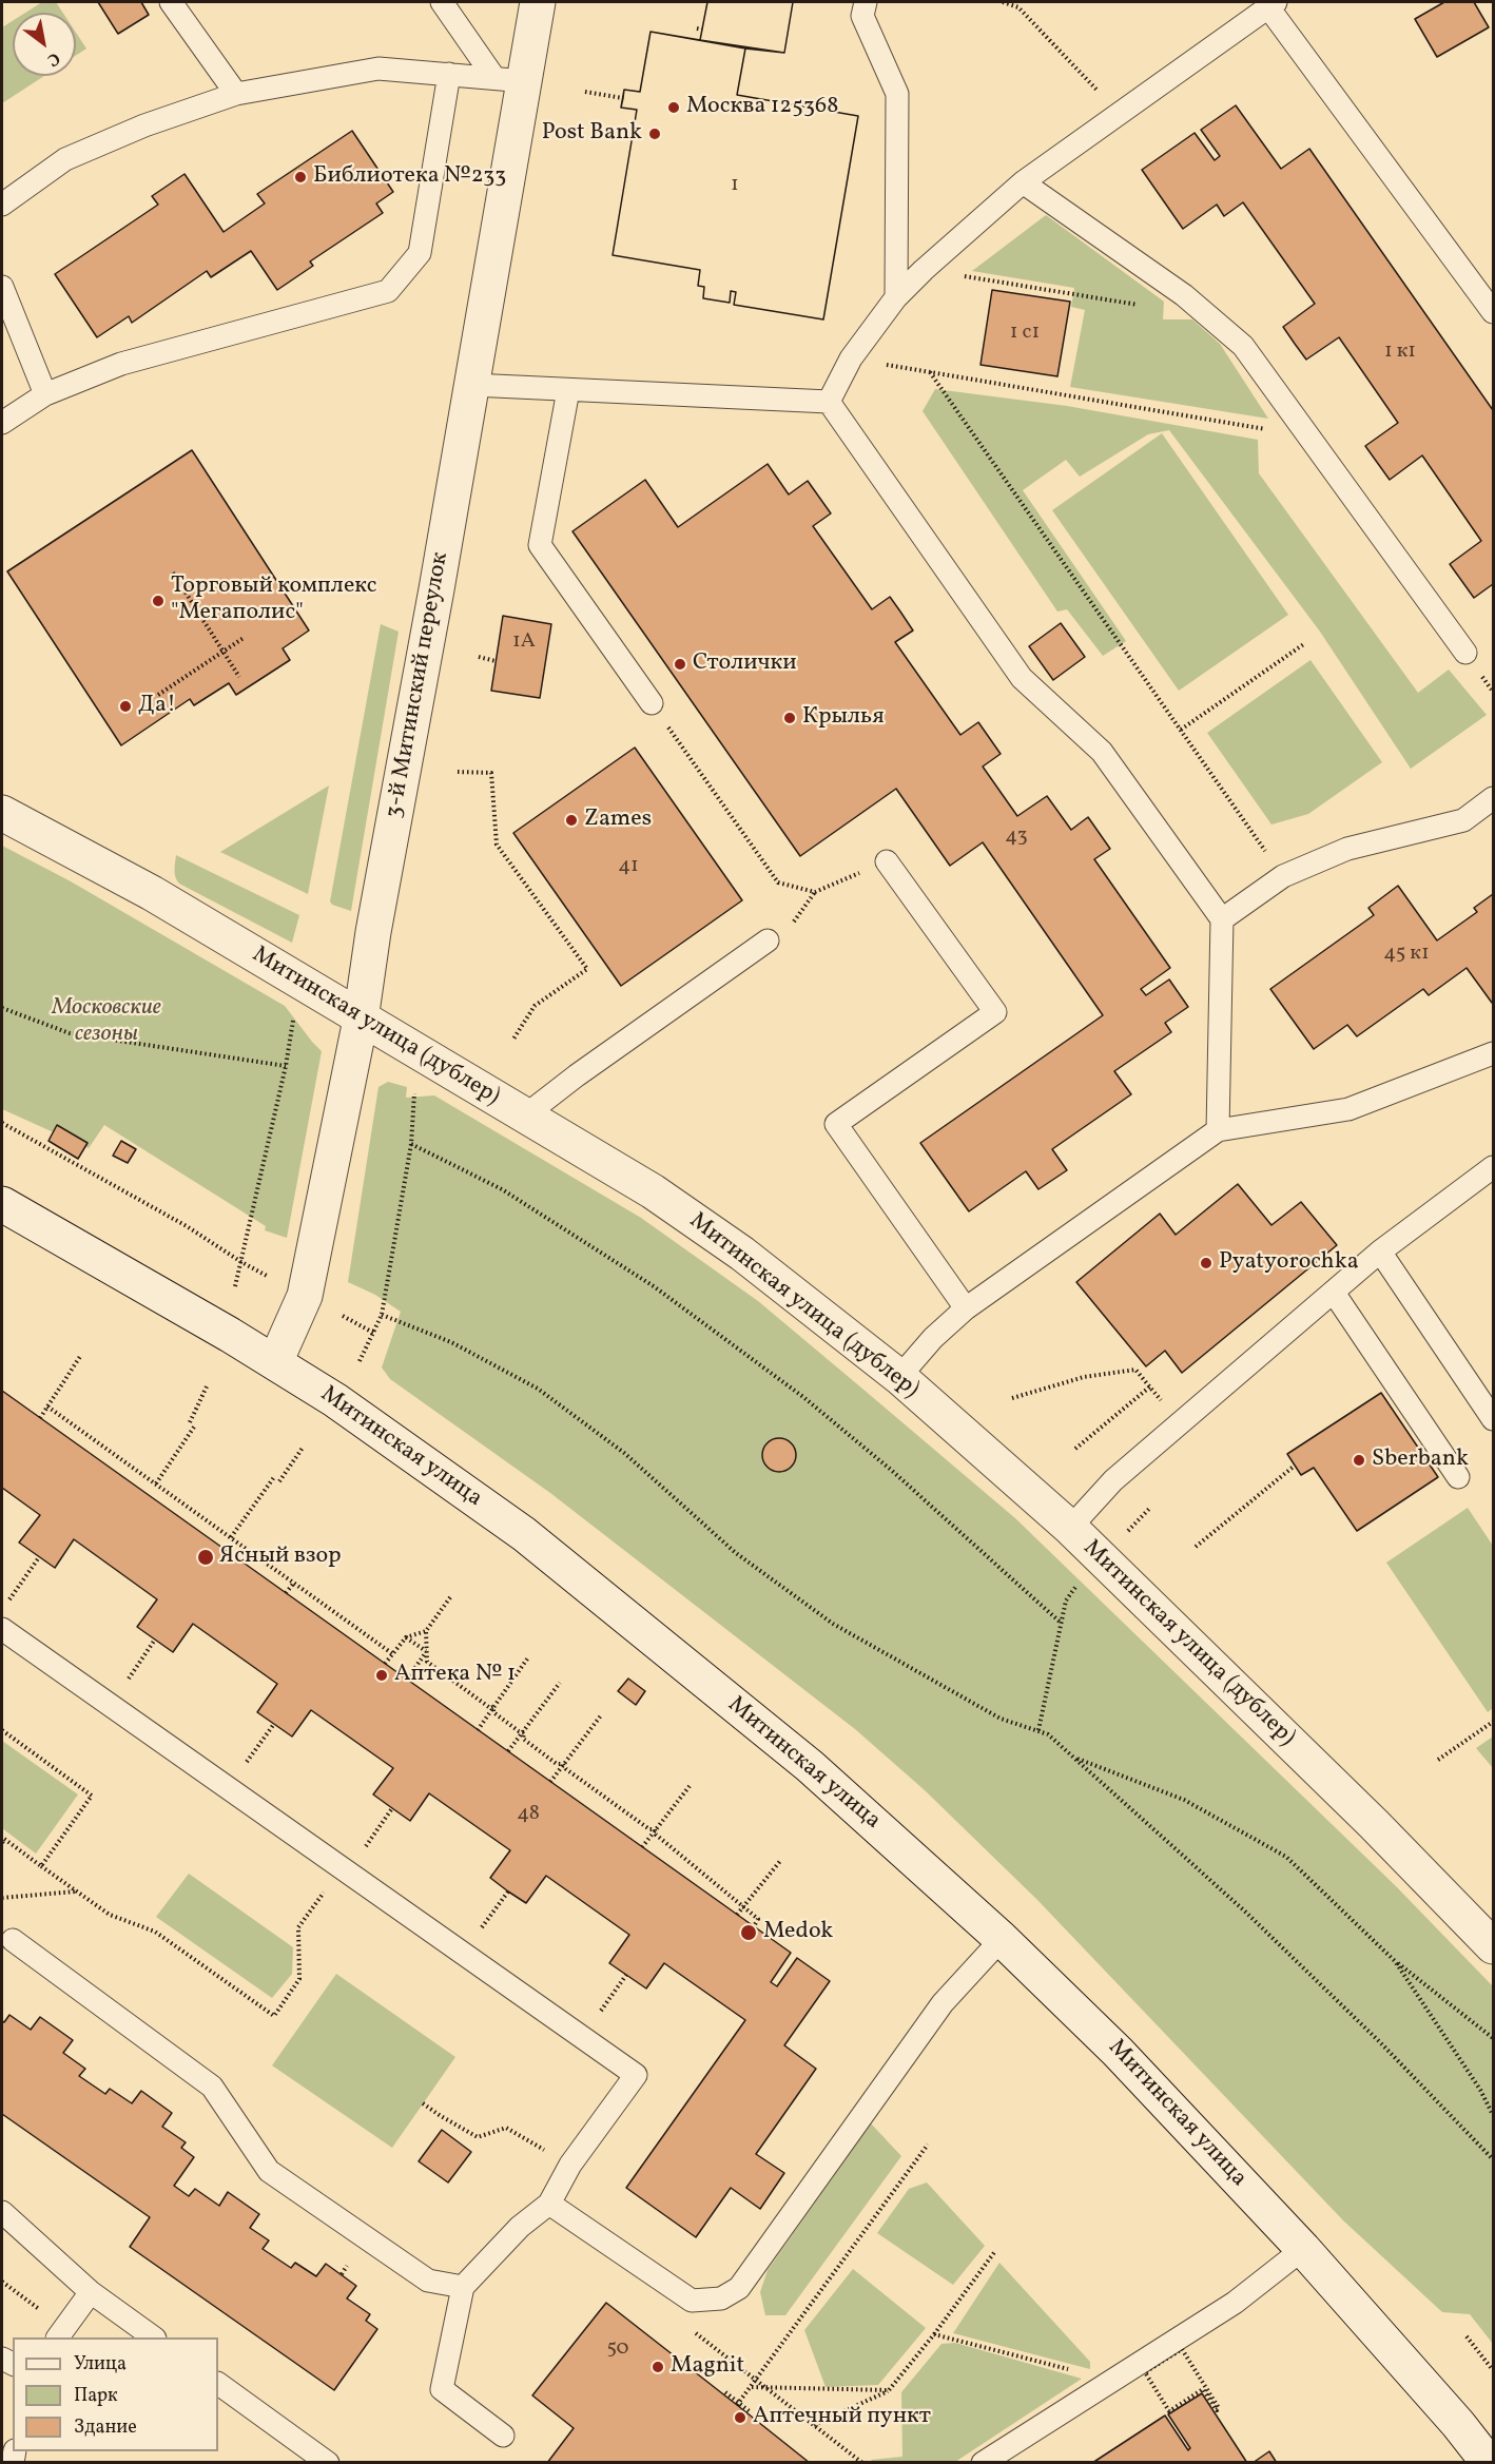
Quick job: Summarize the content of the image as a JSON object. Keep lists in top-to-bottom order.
{
  "streets": {
    "street": ["3-й Митинский переулок", "Митинская улица (дублер)", "Митинская улица"]
  },
  "crossings": [
    ["3-й Митинский переулок", "Митинская улица (дублер)"],
    ["3-й Митинский переулок", "Митинская улица"]
  ],
  "parks": ["Московские сезоны"],
  "places": [
    "Москва 125368",
    "Post Bank",
    "Библиотека №233",
    "Торговый комплекс \"Мегаполис\"",
    "Столички",
    "Да!",
    "Крылья",
    "Zames",
    "Pyatyorochka",
    "Sberbank",
    "Ясный взор",
    "Аптека № 1",
    "Medok",
    "Magnit",
    "Аптечный пункт"
  ],
  "house_numbers": [
    "1",
    "1 с1",
    "1 к1",
    "1А",
    "43",
    "41",
    "45 к1",
    "48",
    "50"
  ],
  "legend": ["Улица", "Парк", "Здание"],
  "north": "bottom right"
}
